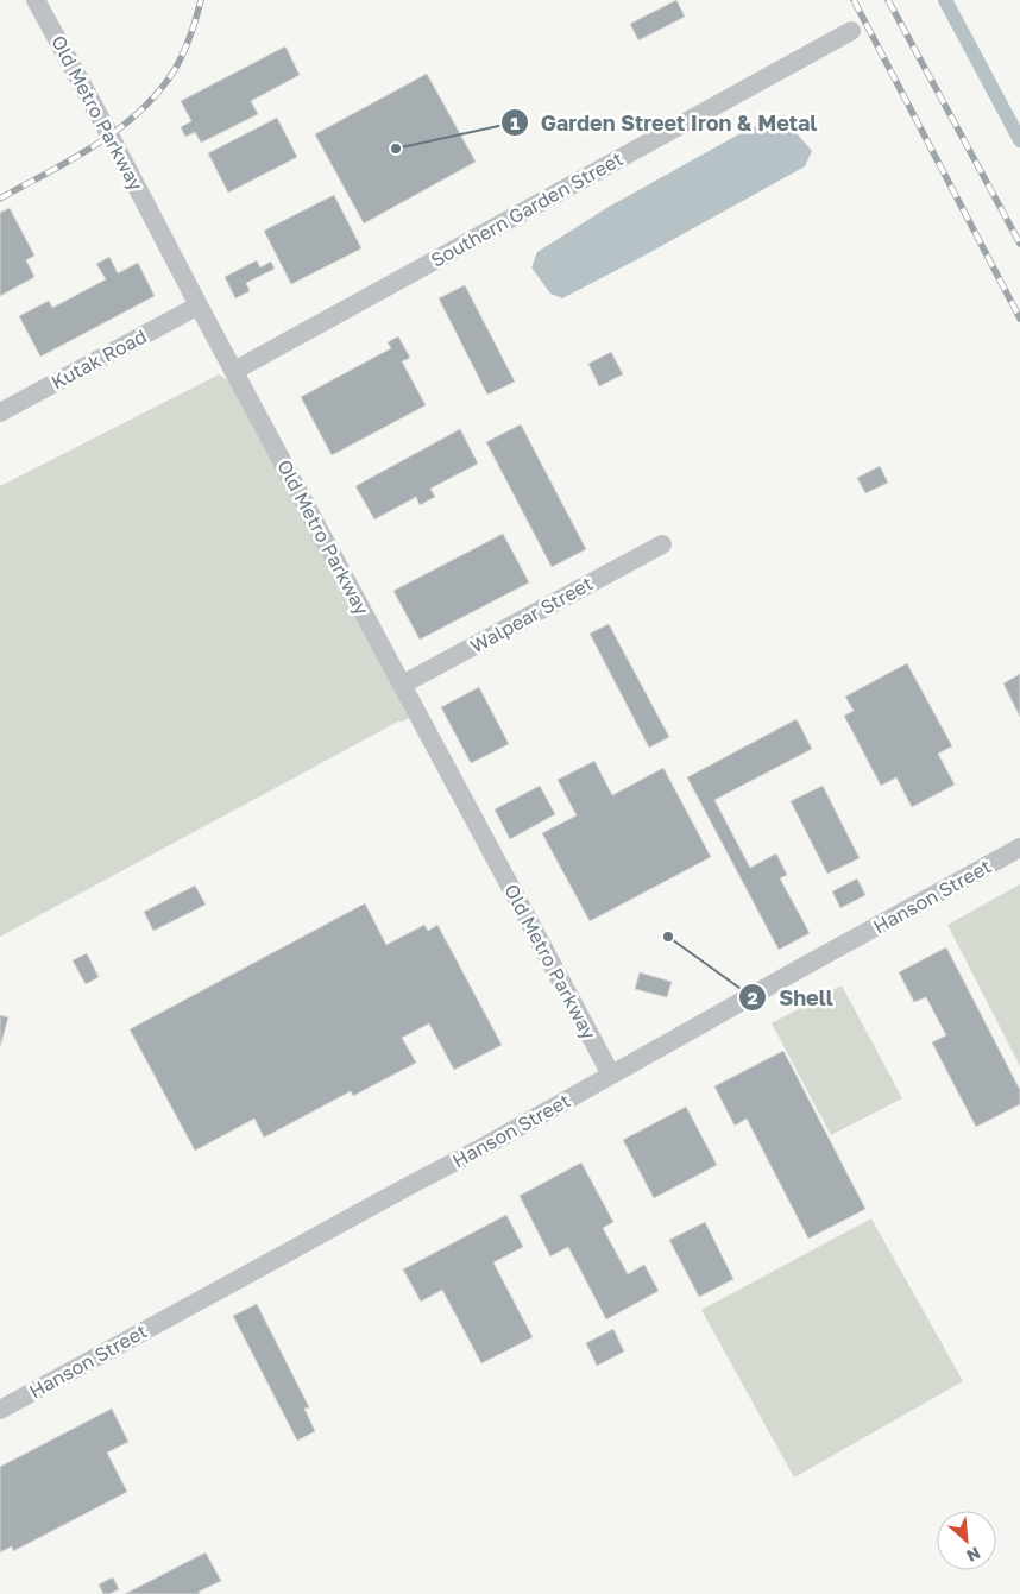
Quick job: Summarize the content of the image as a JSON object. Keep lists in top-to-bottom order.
{
  "streets": {
    "street": [
      "Old Metro Parkway",
      "Southern Garden Street",
      "Kutak Road",
      "Walpear Street",
      "Hanson Street"
    ]
  },
  "crossings": [
    ["Old Metro Parkway", "Southern Garden Street"],
    ["Old Metro Parkway", "Kutak Road"],
    ["Old Metro Parkway", "Walpear Street"],
    ["Old Metro Parkway", "Hanson Street"]
  ],
  "places": ["Garden Street Iron & Metal", "Shell"],
  "north": "bottom right"
}
